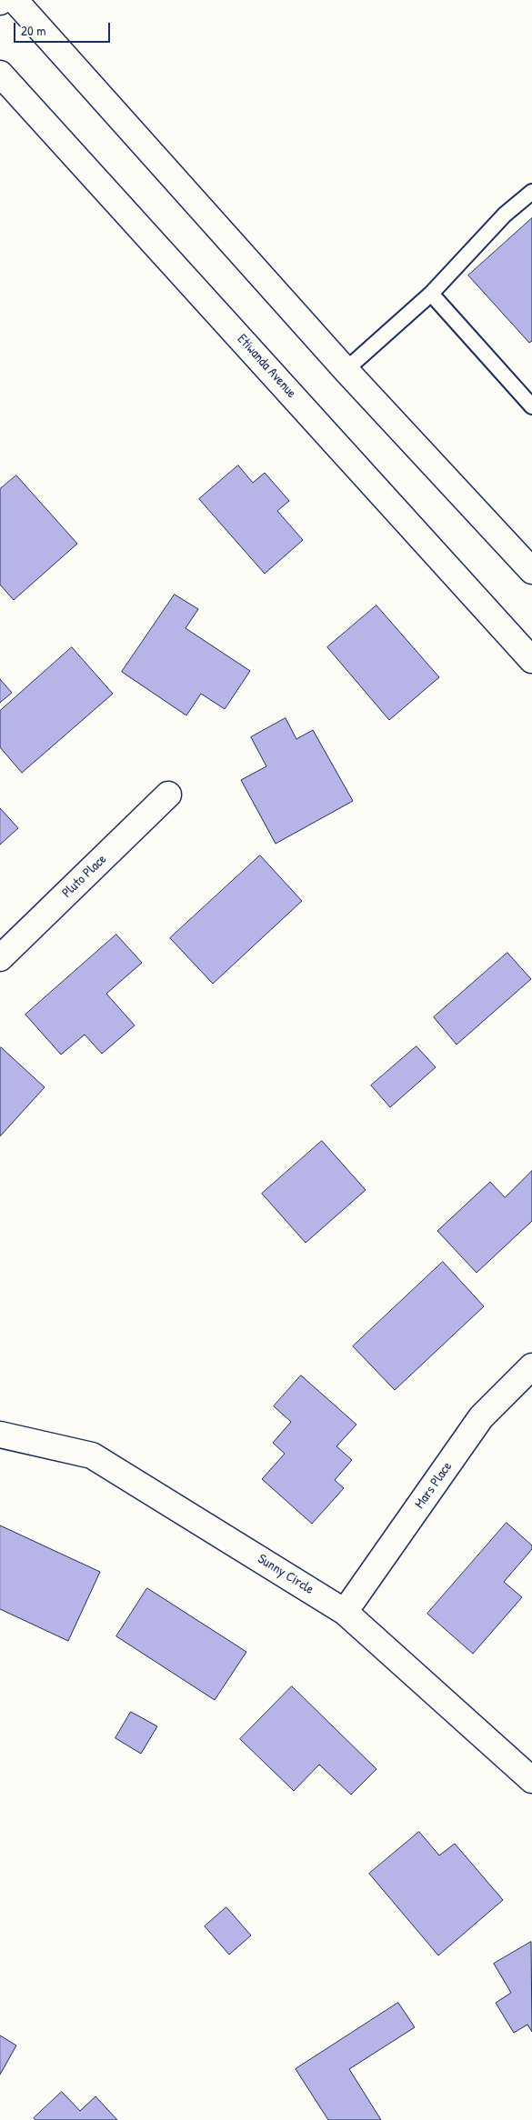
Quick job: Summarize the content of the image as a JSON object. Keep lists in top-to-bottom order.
{
  "streets": {
    "main road": [
      "Etiwanda Avenue",
      "Pluto Place",
      "Mars Place",
      "Sunny Circle"
    ]
  },
  "crossings": [
    ["Mars Place", "Sunny Circle"]
  ],
  "scale_bar": "20 m"
}
